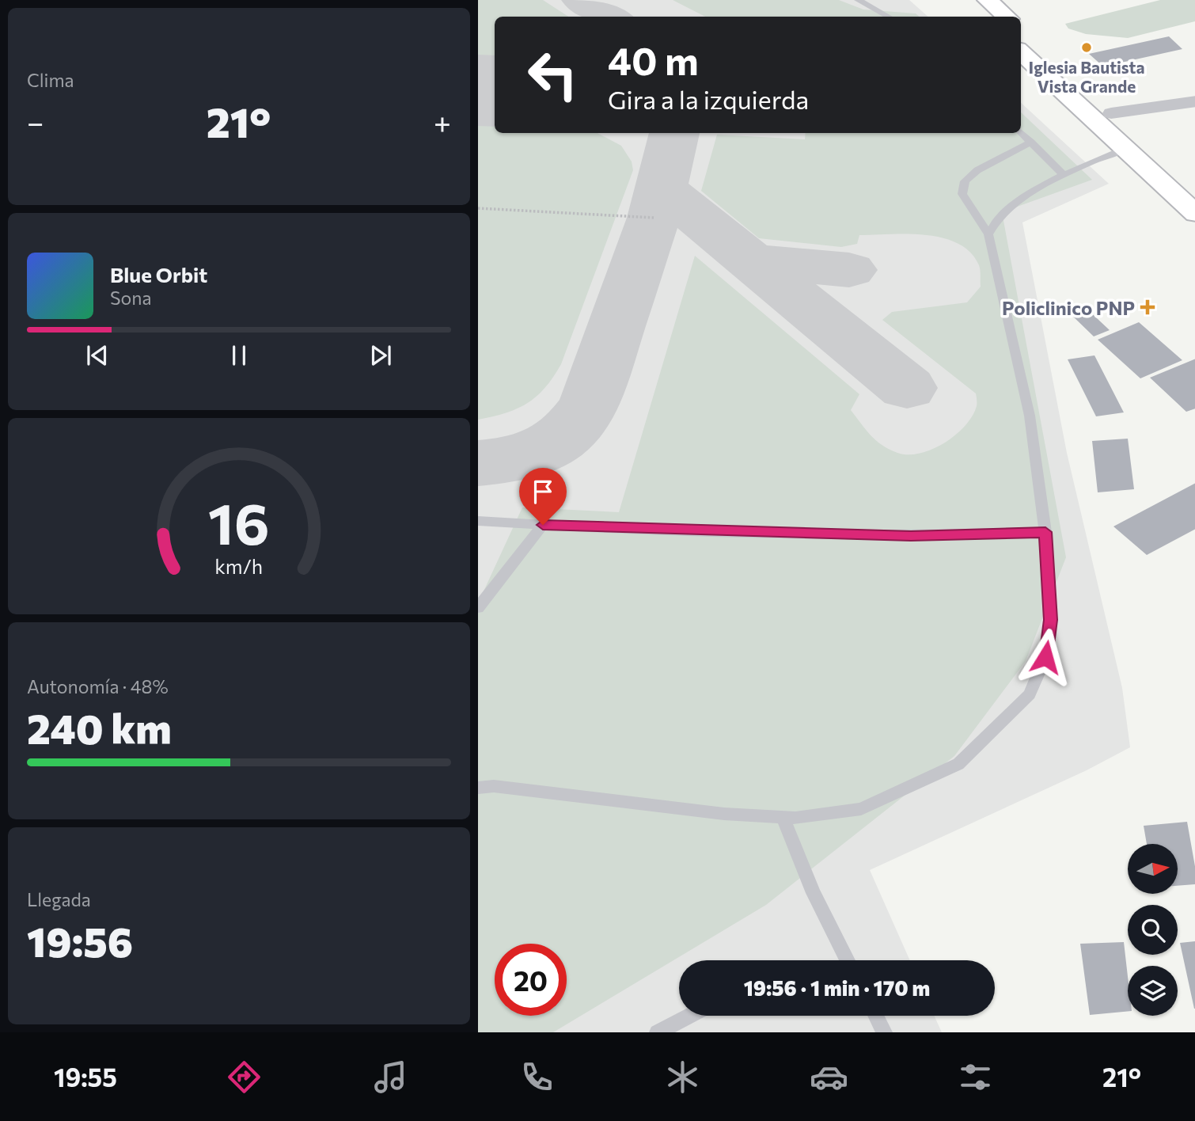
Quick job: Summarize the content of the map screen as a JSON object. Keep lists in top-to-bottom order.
{
  "places": {
    "other": ["Iglesia Bautista Vista Grande"],
    "health": ["Policlinico PNP"]
  },
  "north": "right",
  "page": {
    "tile": [
      "Clima",
      ["Autonomía · 48%", "240 km"],
      ["Llegada", "19:56"]
    ],
    "turn": ["40 m", "Gira a la izquierda"],
    "heat": ["−", "21°", "+"],
    "song": ["Blue Orbit", "Sona"],
    "limit": "20",
    "trip": "19:56 · 1 min · 170 m",
    "tabs": ["19:55", "21°"],
    "gauge": ["16", "km/h"]
  }
}
